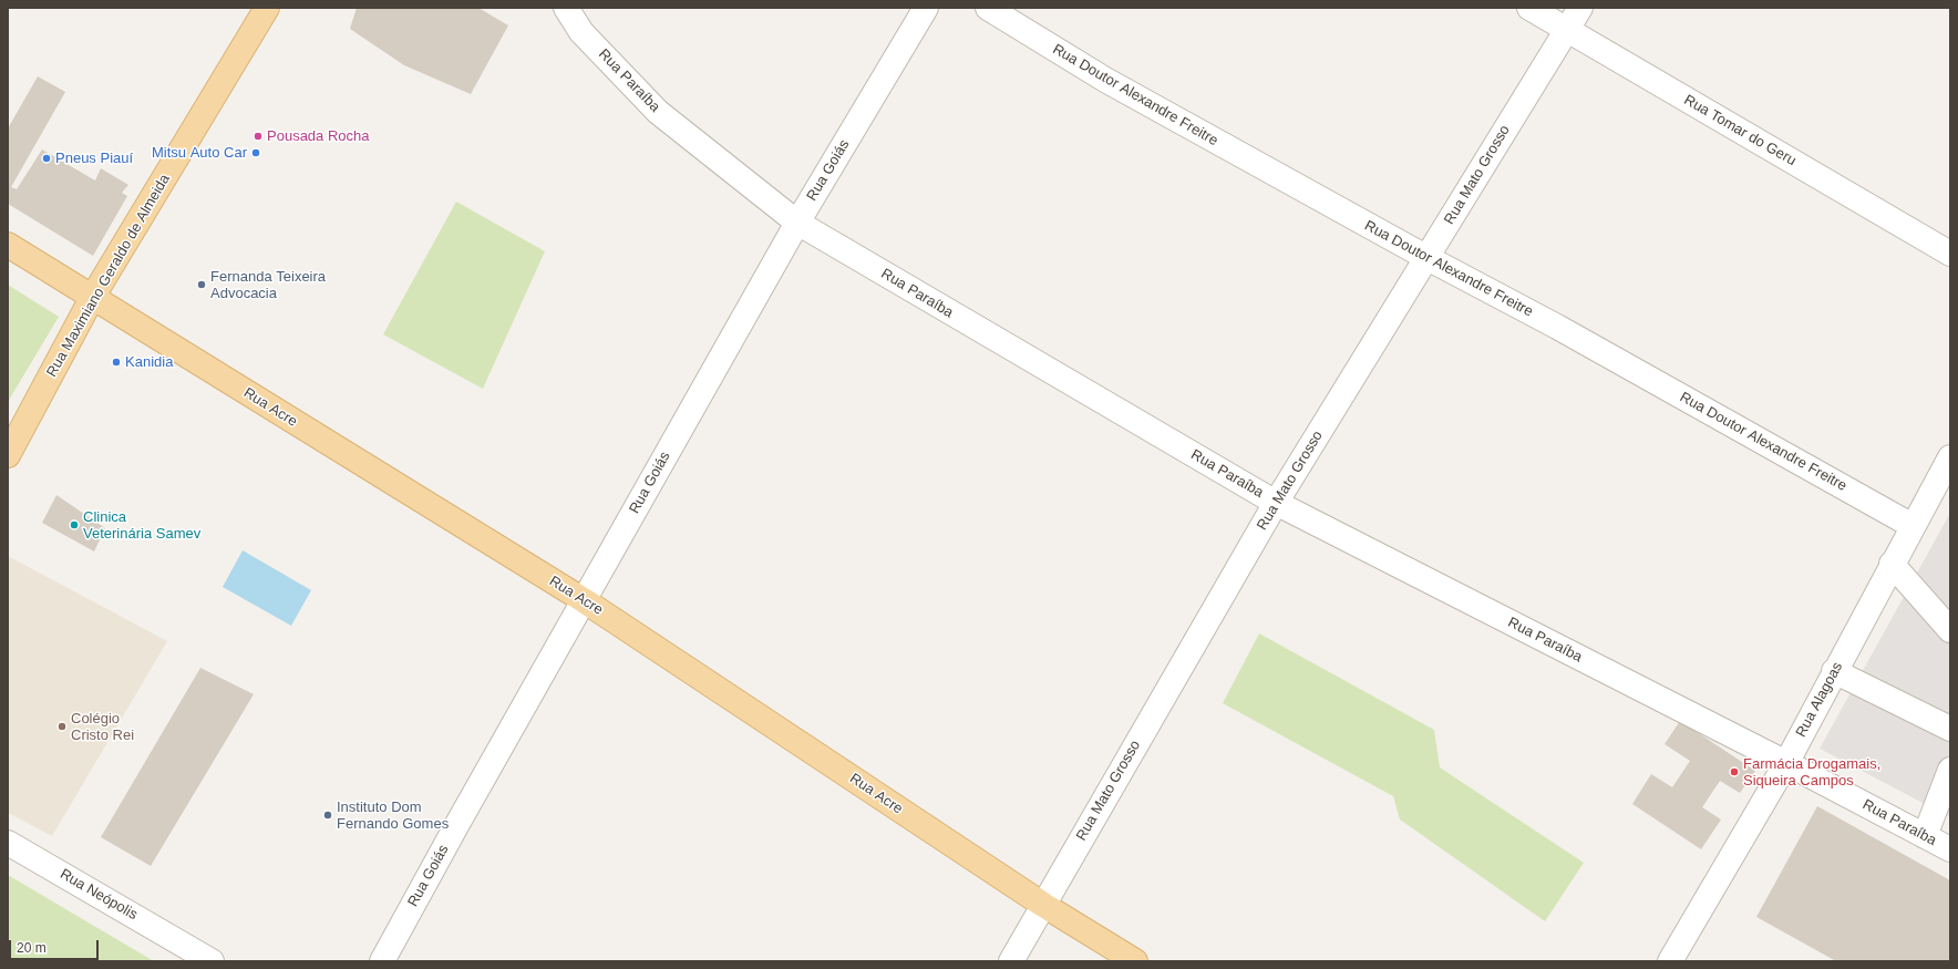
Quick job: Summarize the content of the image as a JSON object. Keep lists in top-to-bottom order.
{
  "streets": {
    "main road": ["Rua Maximiano Geraldo de Almeida", "Rua Acre"],
    "street": [
      "Rua Paraíba",
      "Rua Doutor Alexandre Freitre",
      "Rua Tomar do Geru",
      "Rua Goiás",
      "Rua Mato Grosso",
      "Rua Alagoas",
      "Rua Neópolis"
    ]
  },
  "crossings": [
    ["Rua Paraíba", "Rua Goiás"],
    ["Rua Paraíba", "Rua Mato Grosso"],
    ["Rua Paraíba", "Rua Alagoas"],
    ["Rua Doutor Alexandre Freitre", "Rua Mato Grosso"],
    ["Rua Doutor Alexandre Freitre", "Rua Alagoas"],
    ["Rua Tomar do Geru", "Rua Mato Grosso"],
    ["Rua Goiás", "Rua Acre"],
    ["Rua Mato Grosso", "Rua Acre"],
    ["Rua Maximiano Geraldo de Almeida", "Rua Acre"]
  ],
  "places": [
    "Pousada Rocha",
    "Mitsu Auto Car",
    "Pneus Piauí",
    "Fernanda Teixeira Advocacia",
    "Kanidia",
    "Clinica Veterinária Samev",
    "Colégio Cristo Rei",
    "Farmácia Drogamais, Siqueira Campos",
    "Instituto Dom Fernando Gomes"
  ],
  "scale_bar": "20 m"
}
